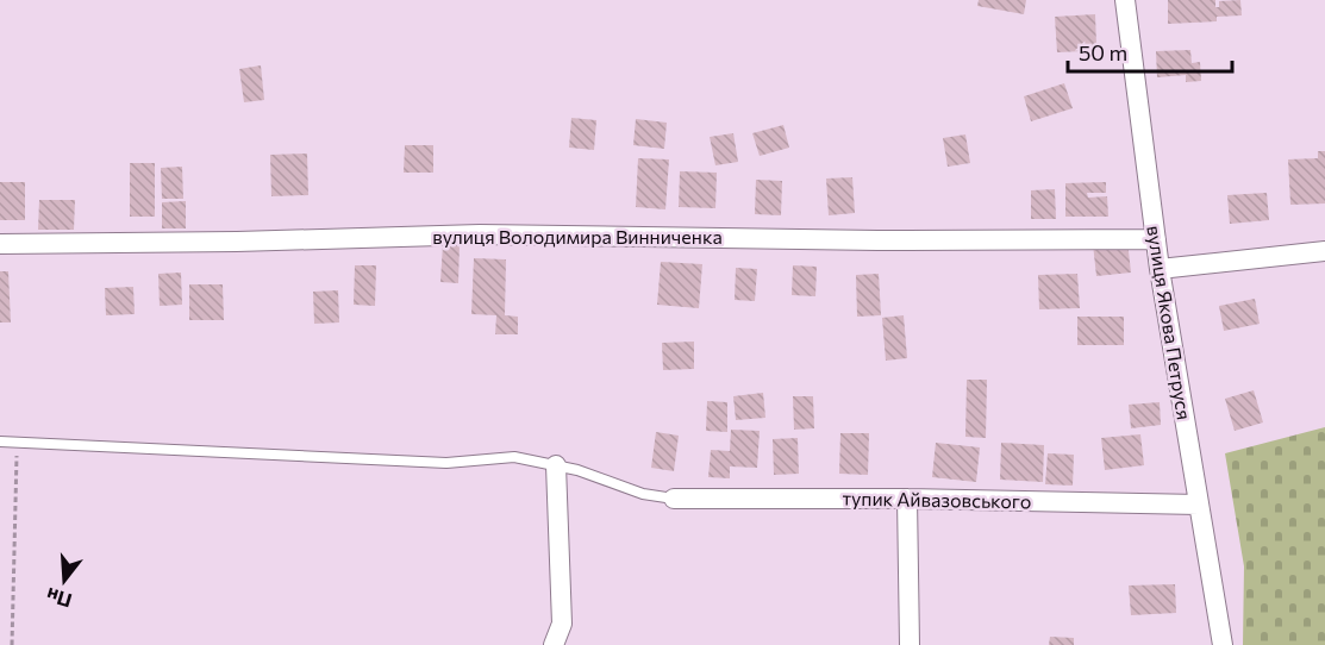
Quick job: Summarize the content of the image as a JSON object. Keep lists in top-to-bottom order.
{
  "streets": {
    "street": ["вулиця Володимира Винниченка", "вулиця Якова Петруся", "тупик Айвазовського"]
  },
  "crossings": [
    ["вулиця Володимира Винниченка", "вулиця Якова Петруся"],
    ["вулиця Якова Петруся", "тупик Айвазовського"]
  ],
  "scale_bar": "50 m",
  "north": "bottom"
}
